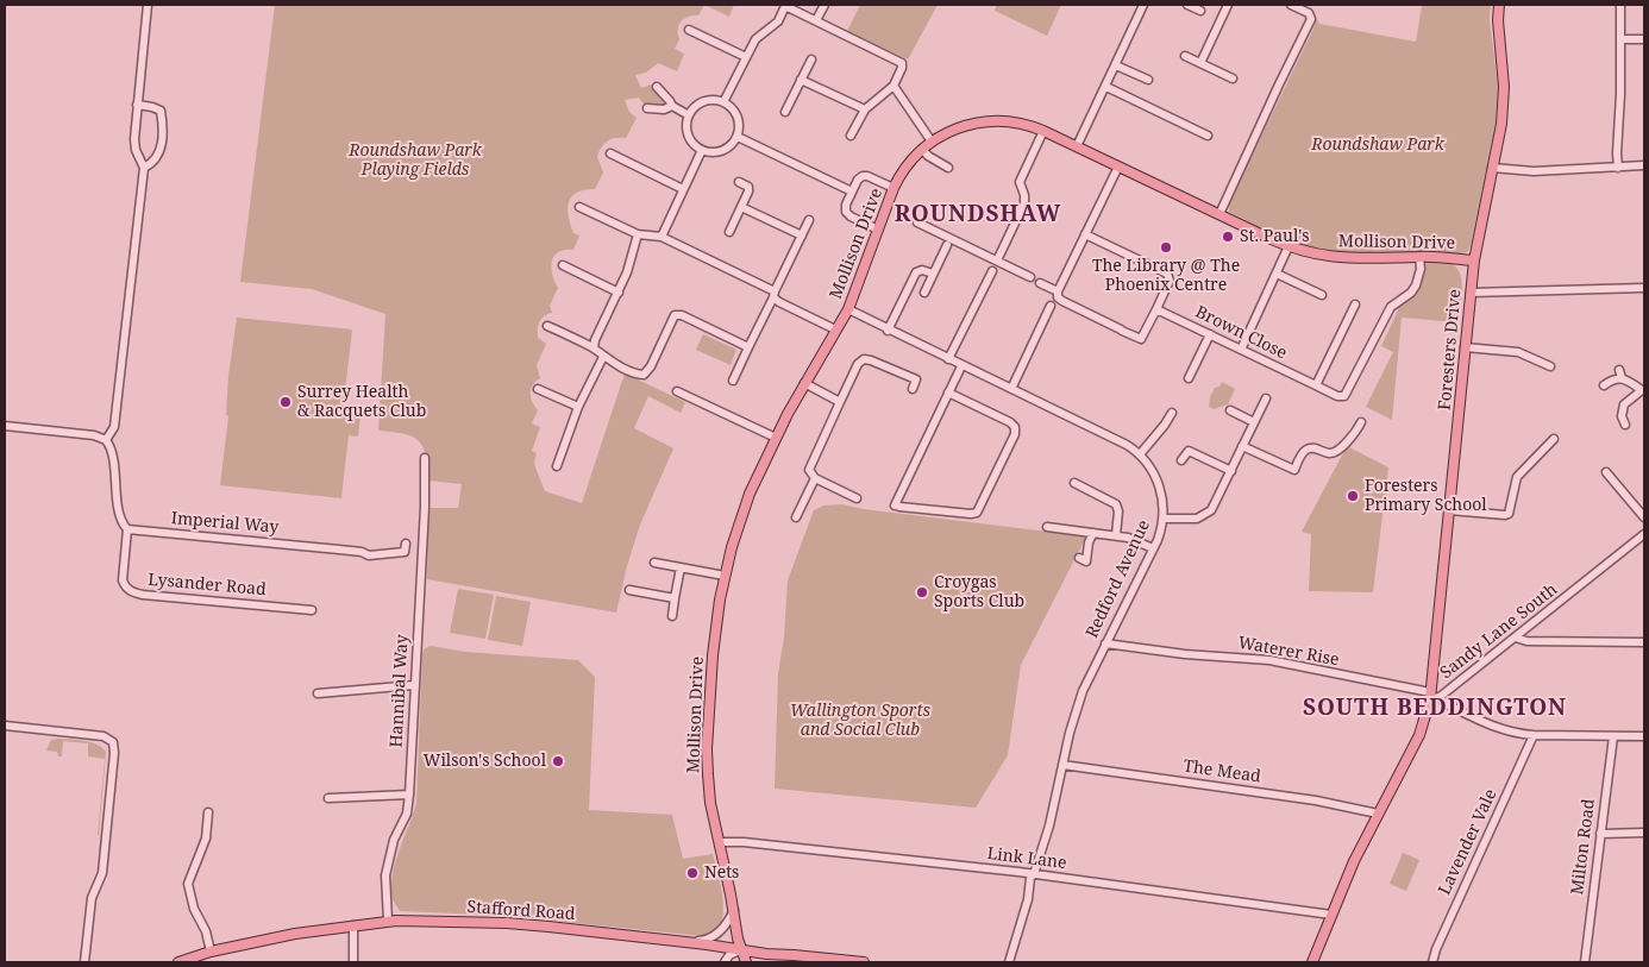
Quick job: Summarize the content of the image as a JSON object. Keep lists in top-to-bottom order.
{
  "streets": {
    "main road": ["Mollison Drive", "Foresters Drive", "Stafford Road"],
    "street": [
      "Brown Close",
      "Imperial Way",
      "Redford Avenue",
      "Lysander Road",
      "Sandy Lane South",
      "Waterer Rise",
      "Hannibal Way",
      "The Mead",
      "Lavender Vale",
      "Milton Road",
      "Link Lane"
    ]
  },
  "crossings": [
    ["Mollison Drive", "Brown Close"],
    ["Mollison Drive", "Foresters Drive"],
    ["Mollison Drive", "Redford Avenue"],
    ["Mollison Drive", "Link Lane"],
    ["Mollison Drive", "Stafford Road"],
    ["Foresters Drive", "Sandy Lane South"],
    ["Foresters Drive", "Waterer Rise"],
    ["Imperial Way", "Lysander Road"],
    ["Redford Avenue", "Waterer Rise"],
    ["Redford Avenue", "The Mead"],
    ["Redford Avenue", "Link Lane"],
    ["Sandy Lane South", "Waterer Rise"],
    ["Hannibal Way", "Stafford Road"]
  ],
  "districts": ["ROUNDSHAW", "SOUTH BEDDINGTON"],
  "parks": ["Roundshaw Park", "Roundshaw Park Playing Fields", "Wallington Sports and Social Club"],
  "places": [
    "St. Paul's",
    "The Library @ The Phoenix Centre",
    "Surrey Health & Racquets Club",
    "Foresters Primary School",
    "Croygas Sports Club",
    "Wilson's School",
    "Nets"
  ]
}
